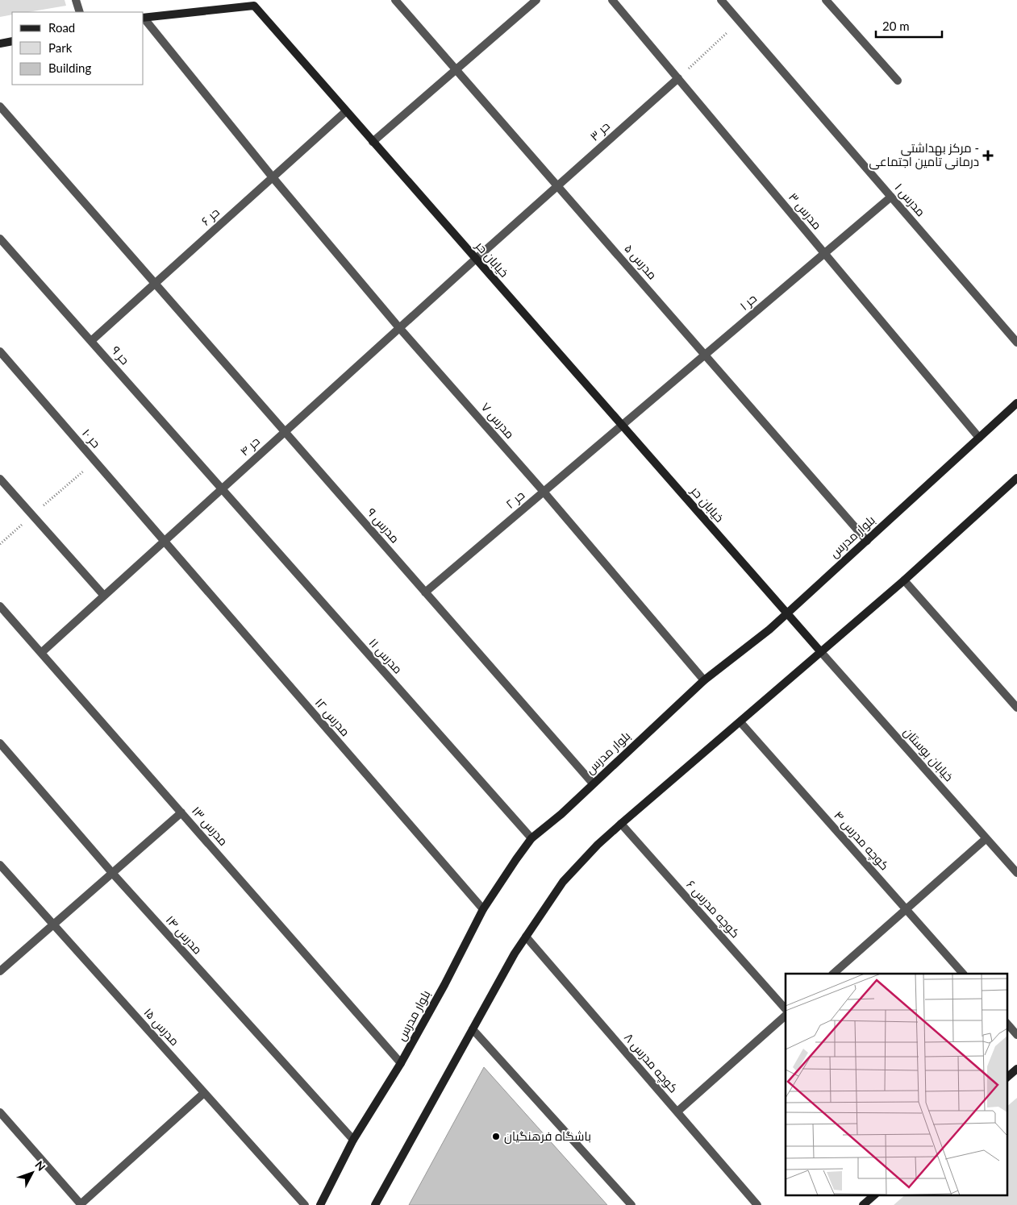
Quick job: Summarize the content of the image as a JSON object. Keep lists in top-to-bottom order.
{
  "streets": {
    "main road": ["خیابان حر", "بلوار مدرس"],
    "street": [
      "حر ۳",
      "مدرس ۱",
      "مدرس ۳",
      "حر ۶",
      "مدرس ۵",
      "حر ۱",
      "حر ۹",
      "مدرس ۷",
      "حر ۱۰",
      "حر ۴",
      "حر ۲",
      "مدرس ۹",
      "مدرس ۱۱",
      "مدرس ۱۲",
      "خیابان بوستان",
      "مدرس ۱۳",
      "کوچه مدرس ۴",
      "کوچه مدرس ۶",
      "مدرس ۱۴",
      "مدرس ۱۵",
      "کوچه مدرس ۸"
    ]
  },
  "crossings": [
    ["حر ۳", "مدرس ۳"],
    ["حر ۳", "خیابان حر"],
    ["حر ۳", "مدرس ۵"],
    ["حر ۳", "حر ۴"],
    ["مدرس ۱", "حر ۱"],
    ["مدرس ۳", "حر ۱"],
    ["مدرس ۳", "بلوار مدرس"],
    ["حر ۶", "خیابان حر"],
    ["حر ۶", "حر ۹"],
    ["حر ۶", "مدرس ۷"],
    ["حر ۶", "مدرس ۹"],
    ["خیابان حر", "حر ۱"],
    ["خیابان حر", "حر ۴"],
    ["خیابان حر", "حر ۲"],
    ["خیابان حر", "بلوار مدرس"],
    ["خیابان حر", "خیابان بوستان"],
    ["مدرس ۵", "حر ۱"],
    ["مدرس ۵", "بلوار مدرس"],
    ["حر ۱", "حر ۲"],
    ["حر ۹", "حر ۴"],
    ["حر ۹", "مدرس ۱۱"],
    ["مدرس ۷", "حر ۴"],
    ["مدرس ۷", "حر ۲"],
    ["مدرس ۷", "بلوار مدرس"],
    ["حر ۱۰", "حر ۴"],
    ["حر ۱۰", "مدرس ۱۲"],
    ["حر ۴", "مدرس ۹"],
    ["حر ۴", "مدرس ۱۱"],
    ["حر ۴", "مدرس ۱۲"],
    ["حر ۴", "مدرس ۱۳"],
    ["حر ۲", "مدرس ۹"],
    ["مدرس ۹", "بلوار مدرس"],
    ["بلوار مدرس", "مدرس ۱۱"],
    ["بلوار مدرس", "مدرس ۱۲"],
    ["بلوار مدرس", "مدرس ۱۳"],
    ["بلوار مدرس", "مدرس ۱۴"]
  ],
  "places": {
    "health": ["مرکز بهداشتی - درمانی تامین اجتماعی"],
    "other": ["باشگاه فرهنگیان"]
  },
  "legend": ["Road", "Park", "Building"],
  "scale_bar": "20 m",
  "north": "top right"
}
